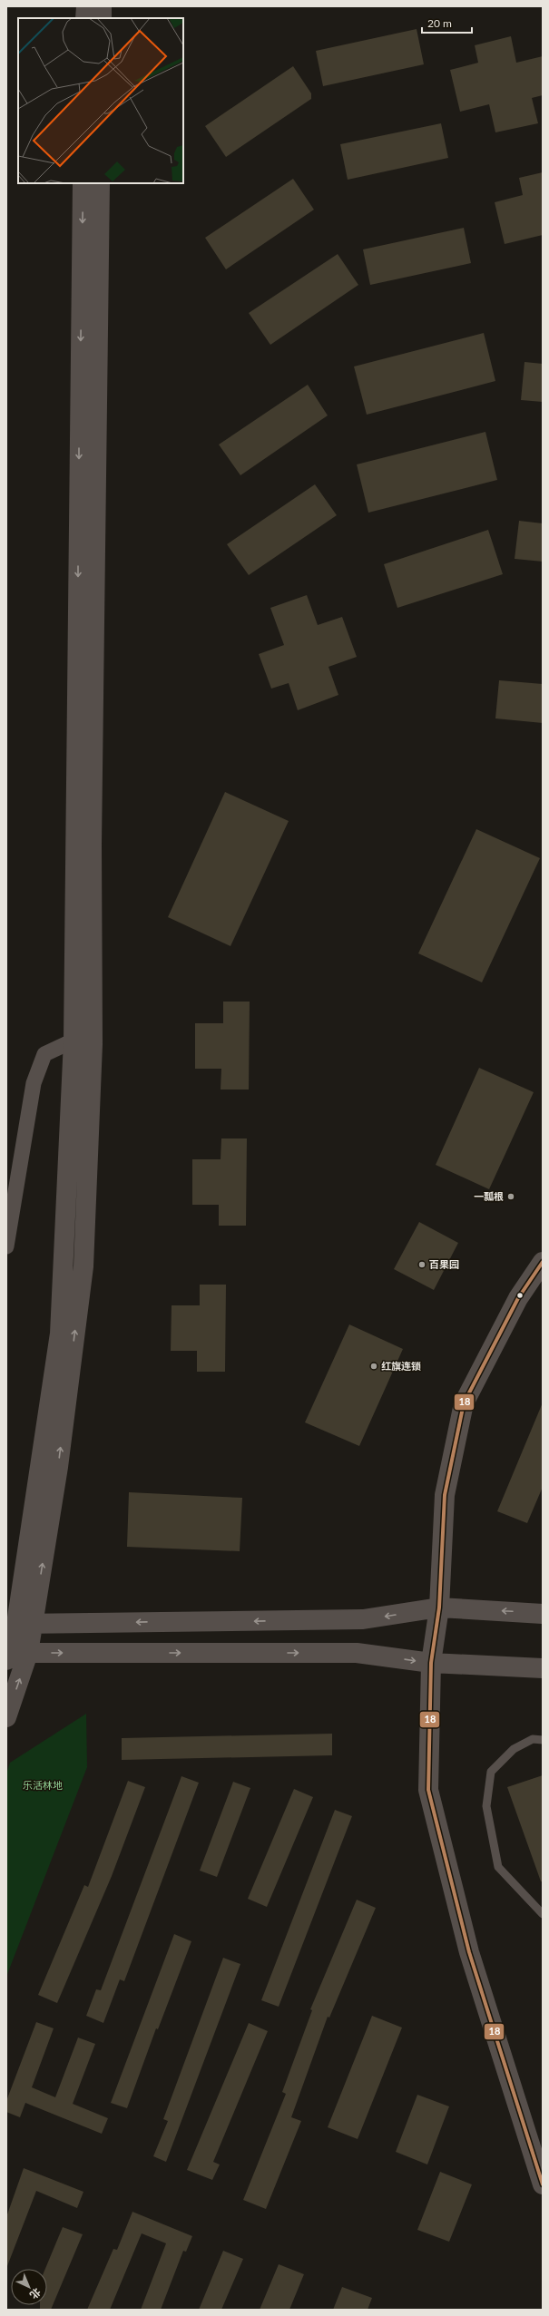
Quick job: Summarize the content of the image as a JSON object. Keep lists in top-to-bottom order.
{
  "parks": ["乐活林地"],
  "places": ["一瓢根", "百果园", "红旗连锁"],
  "lines": ["transit line 18"],
  "scale_bar": "20 m",
  "north": "bottom right"
}
